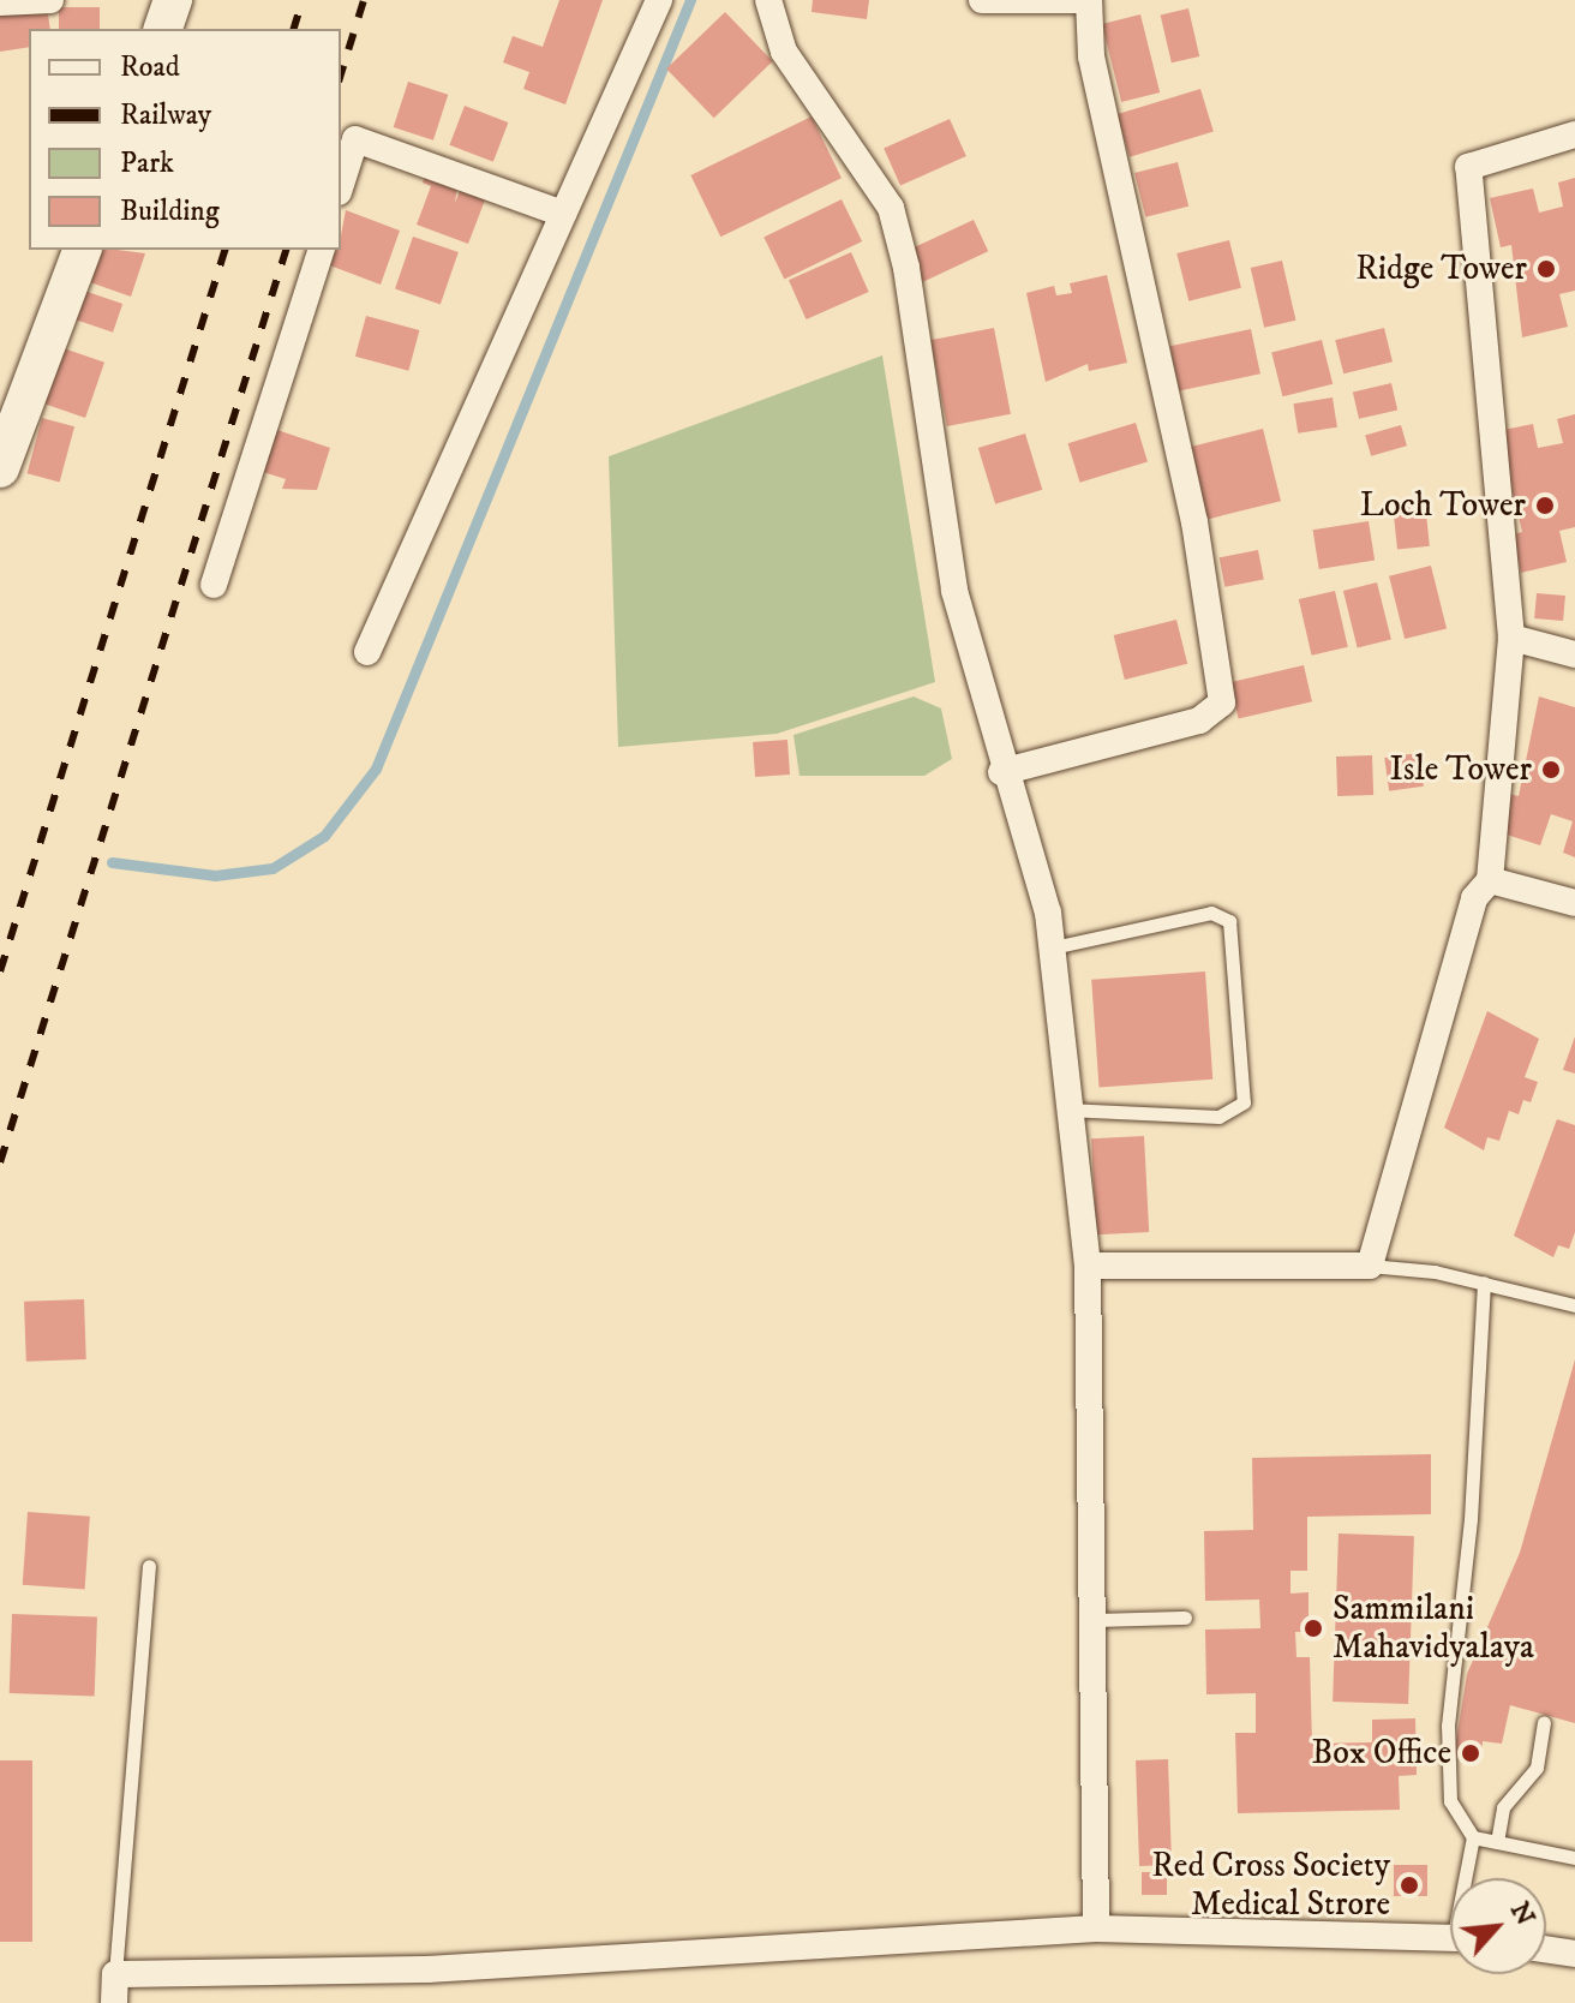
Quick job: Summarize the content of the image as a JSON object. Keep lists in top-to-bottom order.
{
  "places": [
    "Ridge Tower",
    "Loch Tower",
    "Isle Tower",
    "Sammilani Mahavidyalaya",
    "Box Office",
    "Red Cross Society Medical Strore"
  ],
  "legend": [
    "Road",
    "Railway",
    "Park",
    "Building"
  ],
  "north": "top right"
}
